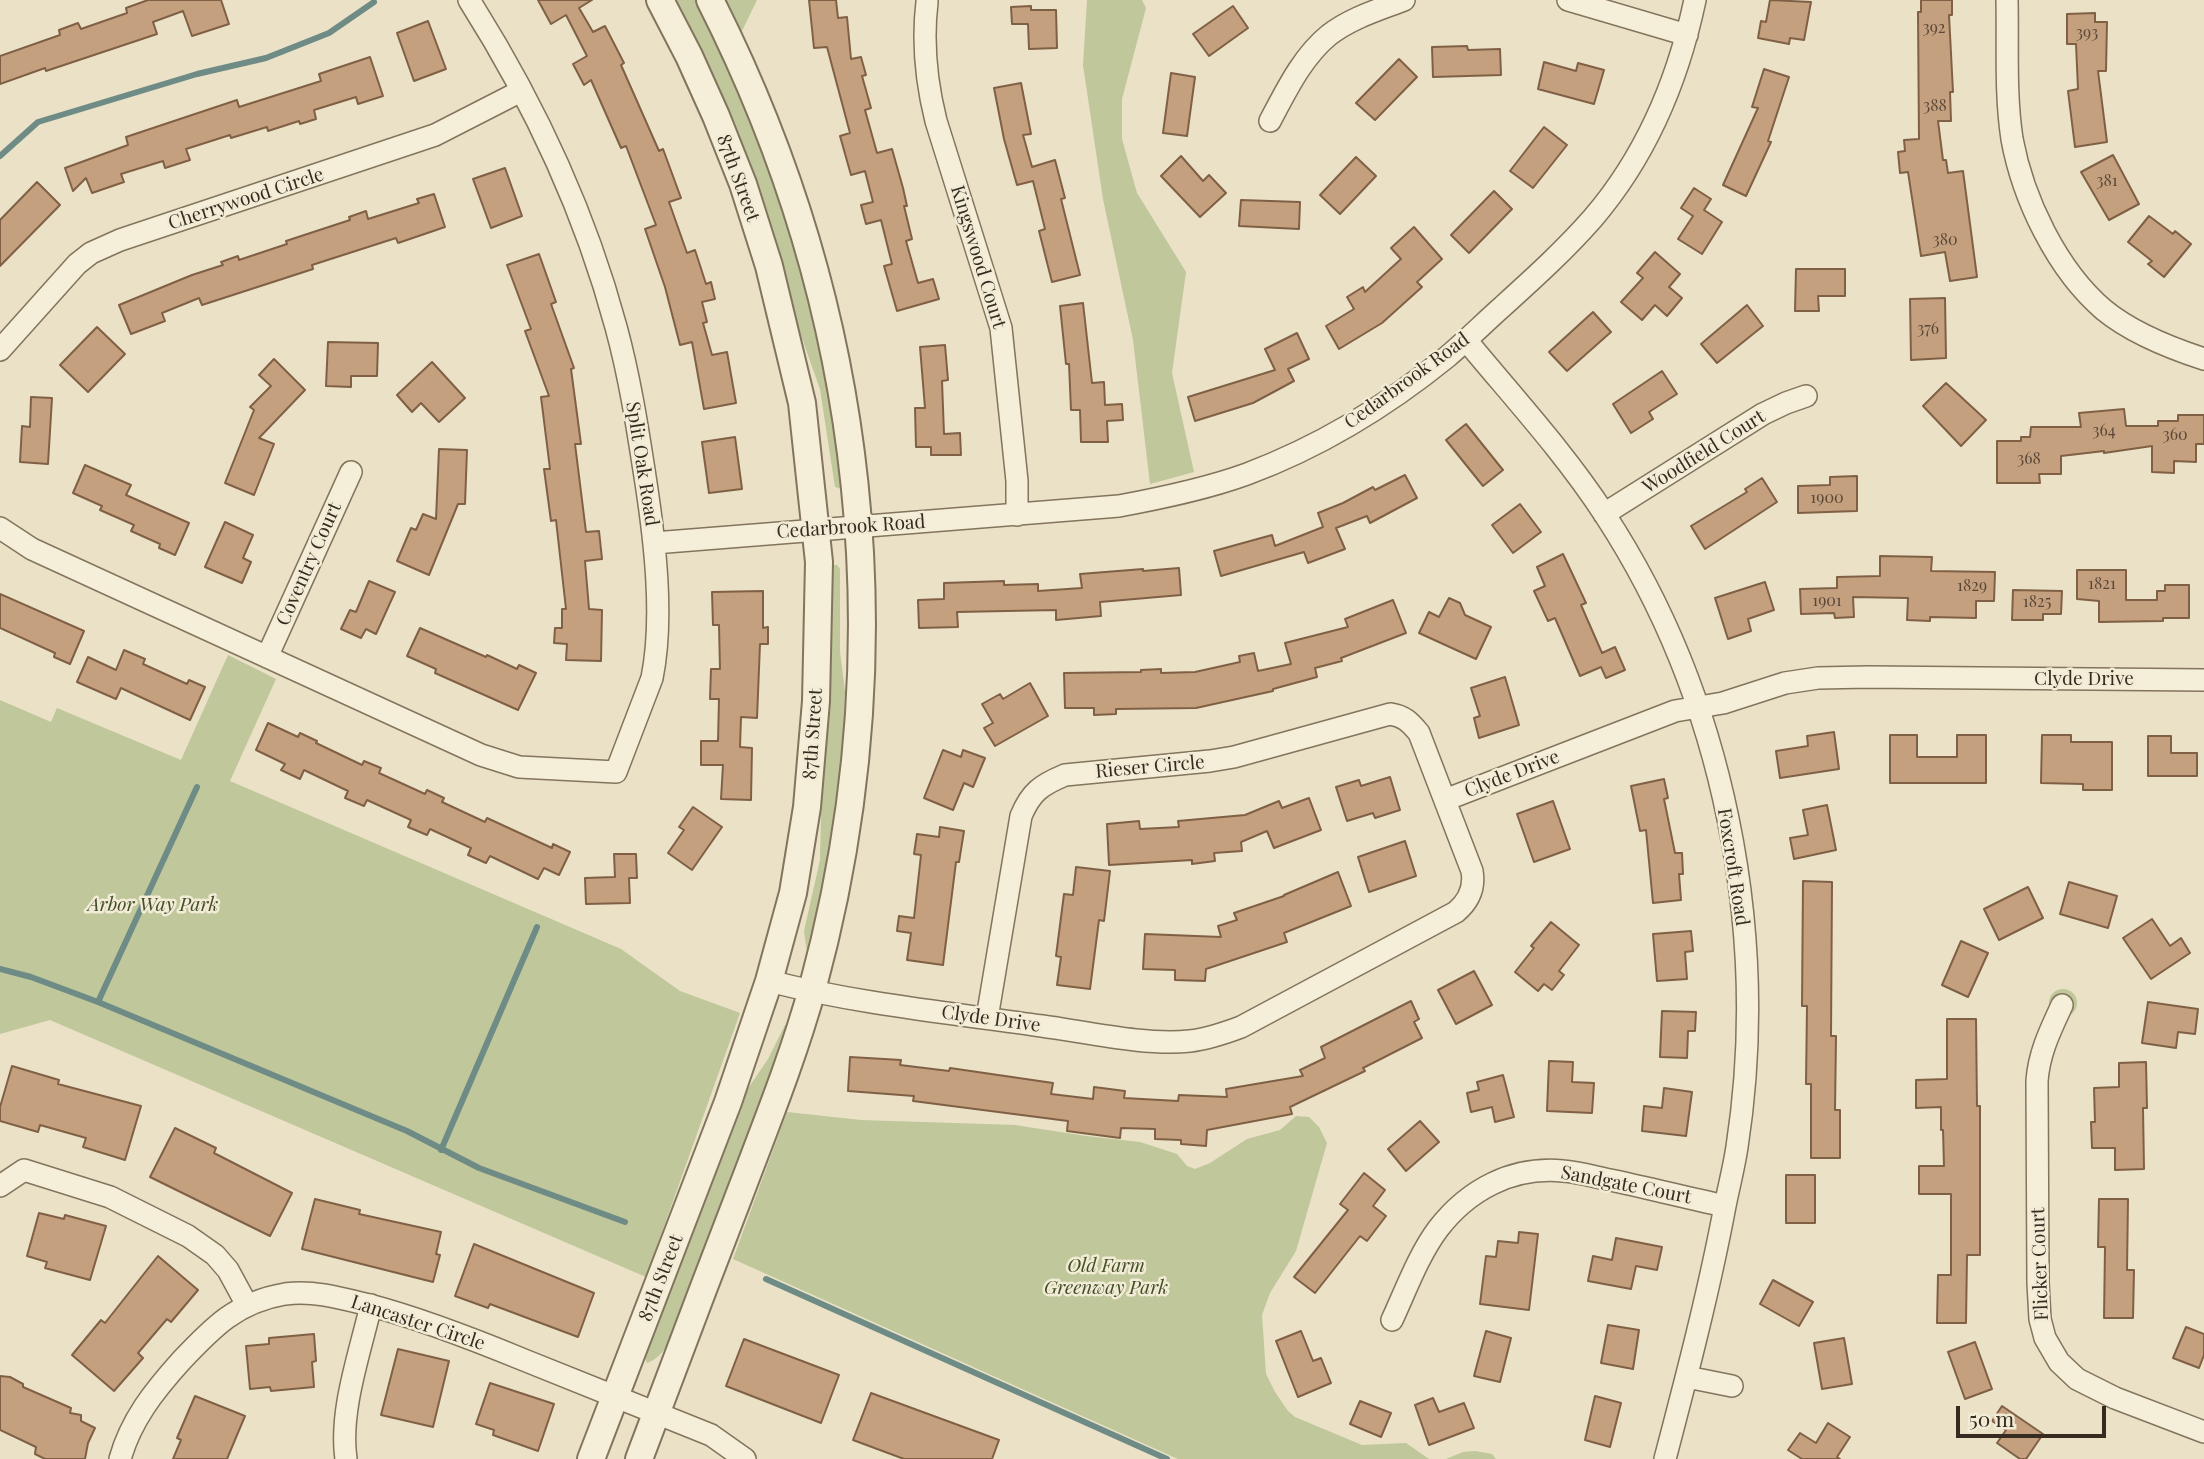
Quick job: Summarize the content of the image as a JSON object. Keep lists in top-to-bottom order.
{
  "streets": {
    "street": [
      "87th Street",
      "Cherrywood Circle",
      "Kingswood Court",
      "Cedarbrook Road",
      "Woodfield Court",
      "Split Oak Road",
      "Coventry Court",
      "Clyde Drive",
      "Rieser Circle",
      "Foxcroft Road",
      "Sandgate Court",
      "Flicker Court",
      "Lancaster Circle"
    ]
  },
  "crossings": [
    ["87th Street", "Cedarbrook Road"],
    ["87th Street", "Clyde Drive"],
    ["87th Street", "Lancaster Circle"],
    ["Cherrywood Circle", "Split Oak Road"],
    ["Kingswood Court", "Cedarbrook Road"],
    ["Cedarbrook Road", "Split Oak Road"],
    ["Cedarbrook Road", "Foxcroft Road"],
    ["Woodfield Court", "Foxcroft Road"],
    ["Split Oak Road", "Coventry Court"],
    ["Clyde Drive", "Rieser Circle"],
    ["Clyde Drive", "Foxcroft Road"],
    ["Foxcroft Road", "Sandgate Court"]
  ],
  "parks": ["Arbor Way Park", "Old Farm Greenway Park"],
  "house_numbers": [
    "392",
    "393",
    "388",
    "381",
    "380",
    "376",
    "364",
    "360",
    "368",
    "1900",
    "1821",
    "1829",
    "1901",
    "1825"
  ],
  "scale_bar": "50 m"
}
